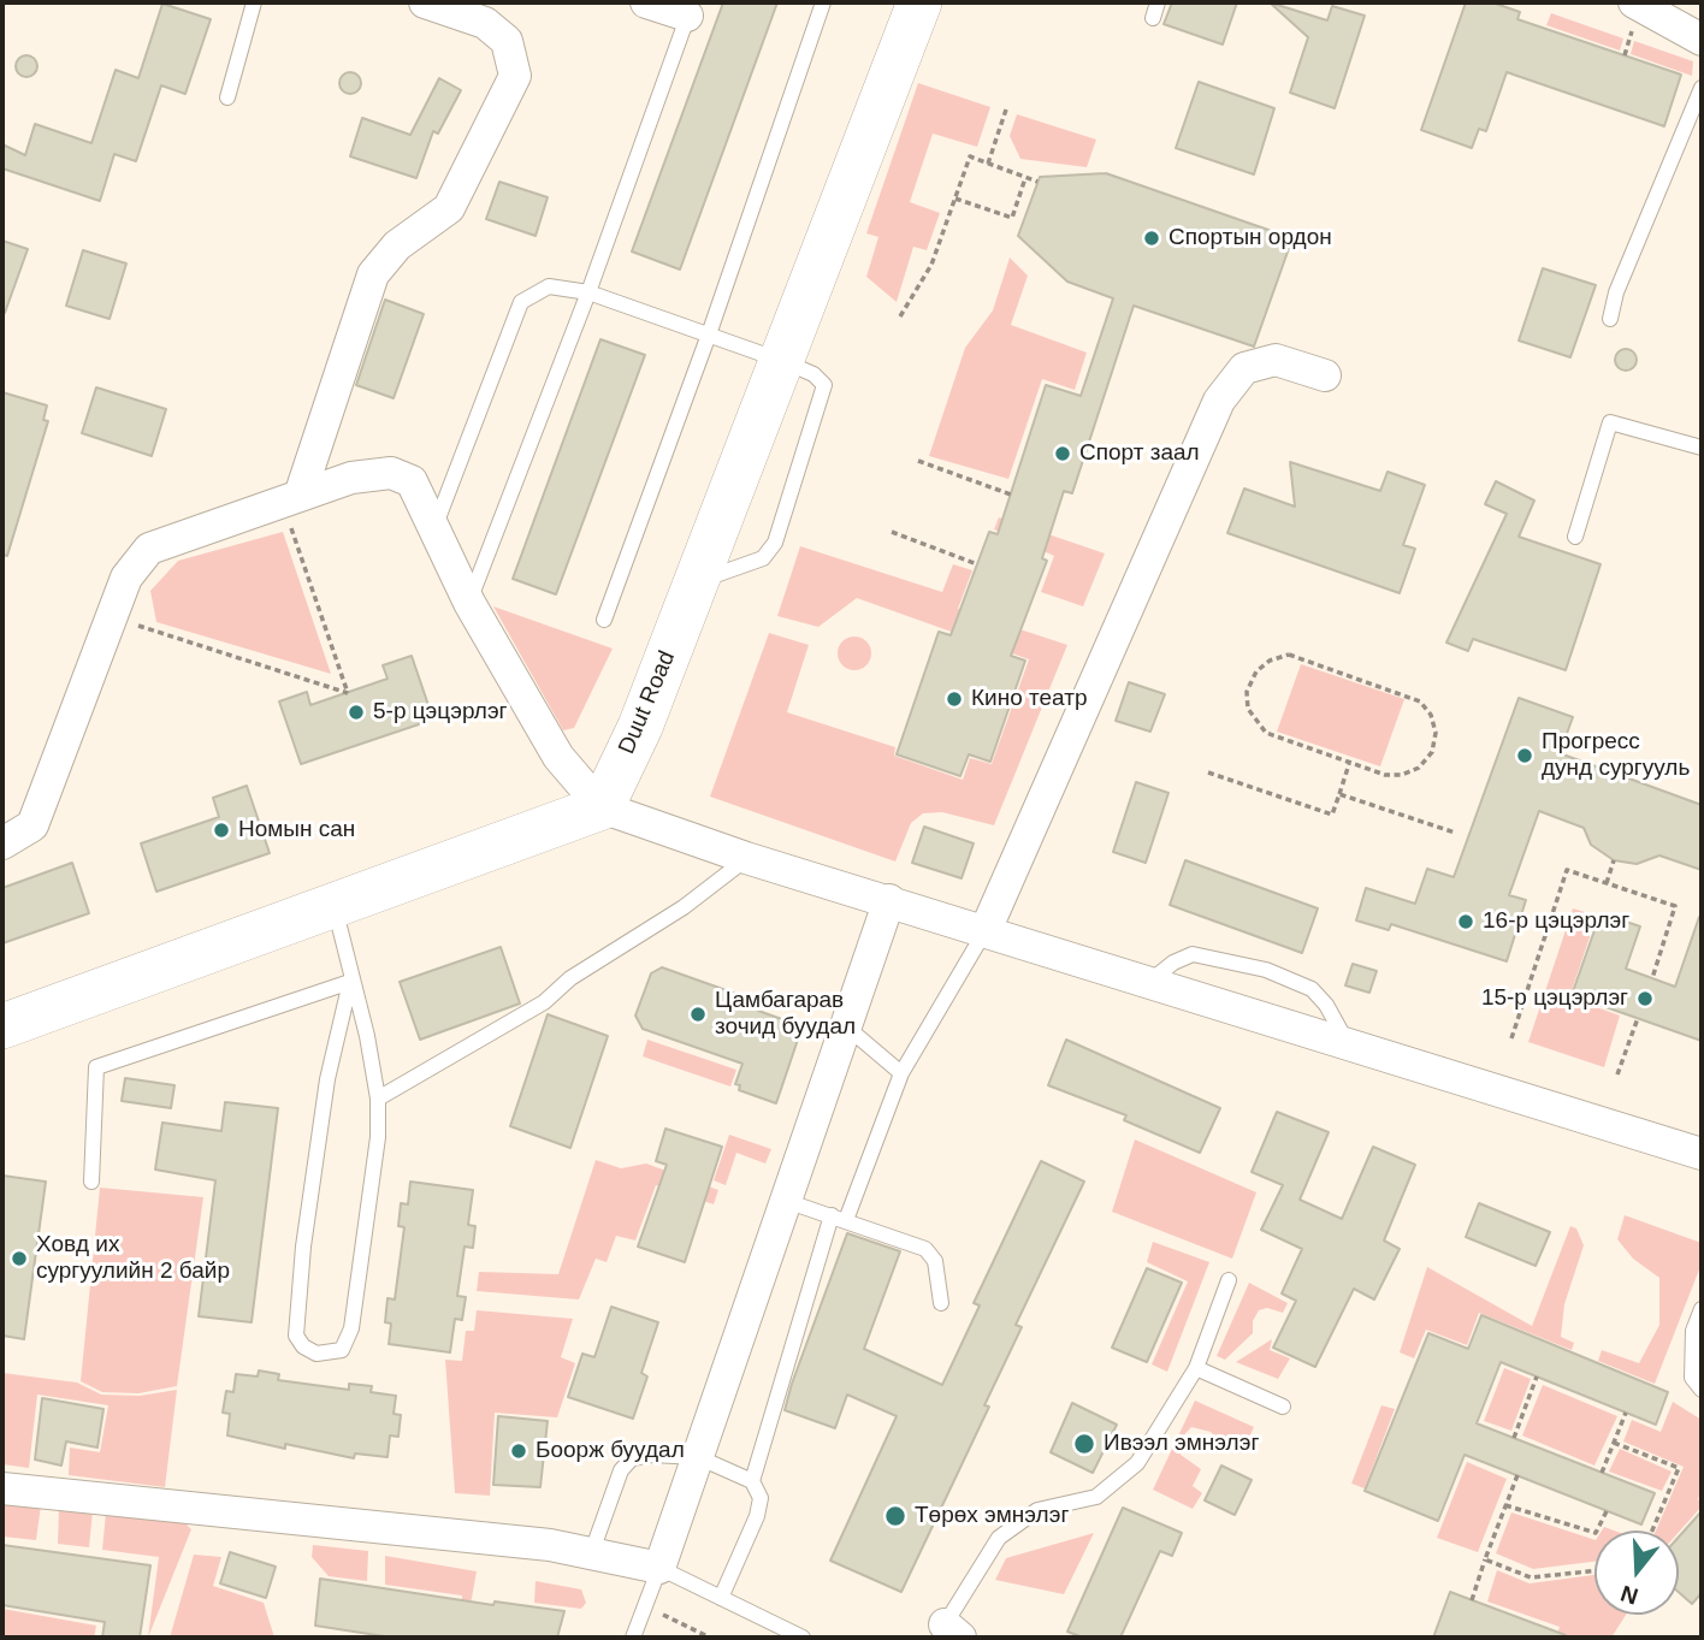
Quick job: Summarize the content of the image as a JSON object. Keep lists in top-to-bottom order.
{
  "streets": {
    "main road": ["Duut Road"]
  },
  "places": [
    "Спортын ордон",
    "Спорт заал",
    "Кино театр",
    "5-р цэцэрлэг",
    "Прогресс дунд сургууль",
    "Номын сан",
    "16-р цэцэрлэг",
    "15-р цэцэрлэг",
    "Цамбагарав зочид буудал",
    "Ховд их сургуулийн 2 байр",
    "Ивээл эмнэлэг",
    "Боорж буудал",
    "Төрөх эмнэлэг"
  ],
  "north": "bottom"
}
